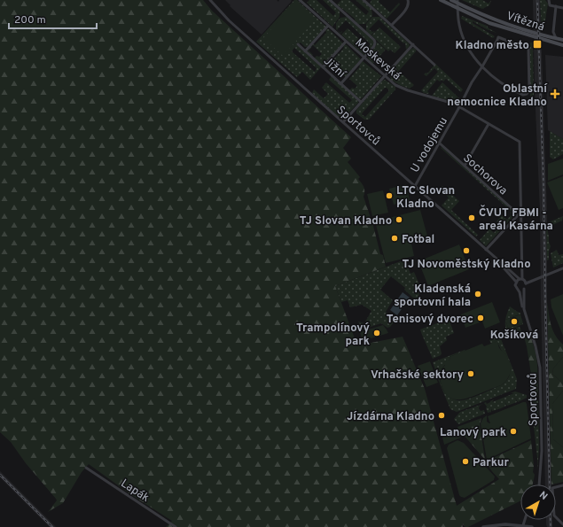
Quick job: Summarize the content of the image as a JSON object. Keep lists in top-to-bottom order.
{
  "streets": {
    "main road": ["Vítězná"],
    "street": [
      "Moskevská",
      "Jižní",
      "Sportovců",
      "U vodojemu",
      "Sochorova",
      "Lapák"
    ]
  },
  "crossings": [
    ["Vítězná", "U vodojemu"],
    ["Moskevská", "U vodojemu"],
    ["Moskevská", "Sochorova"],
    ["Sportovců", "U vodojemu"],
    ["U vodojemu", "Sochorova"]
  ],
  "places": {
    "transit": ["Kladno město"],
    "health": ["Oblastní nemocnice Kladno"],
    "other": [
      "LTC Slovan Kladno",
      "ČVUT FBMI - areál Kasárna",
      "TJ Slovan Kladno",
      "Fotbal",
      "TJ Novoměstský Kladno",
      "Kladenská sportovní hala",
      "Tenisový dvorec",
      "Košíková",
      "Trampolínový park",
      "Vrhačské sektory",
      "Jízdárna Kladno",
      "Lanový park",
      "Parkur"
    ]
  },
  "scale_bar": "200 m",
  "north": "top right"
}
